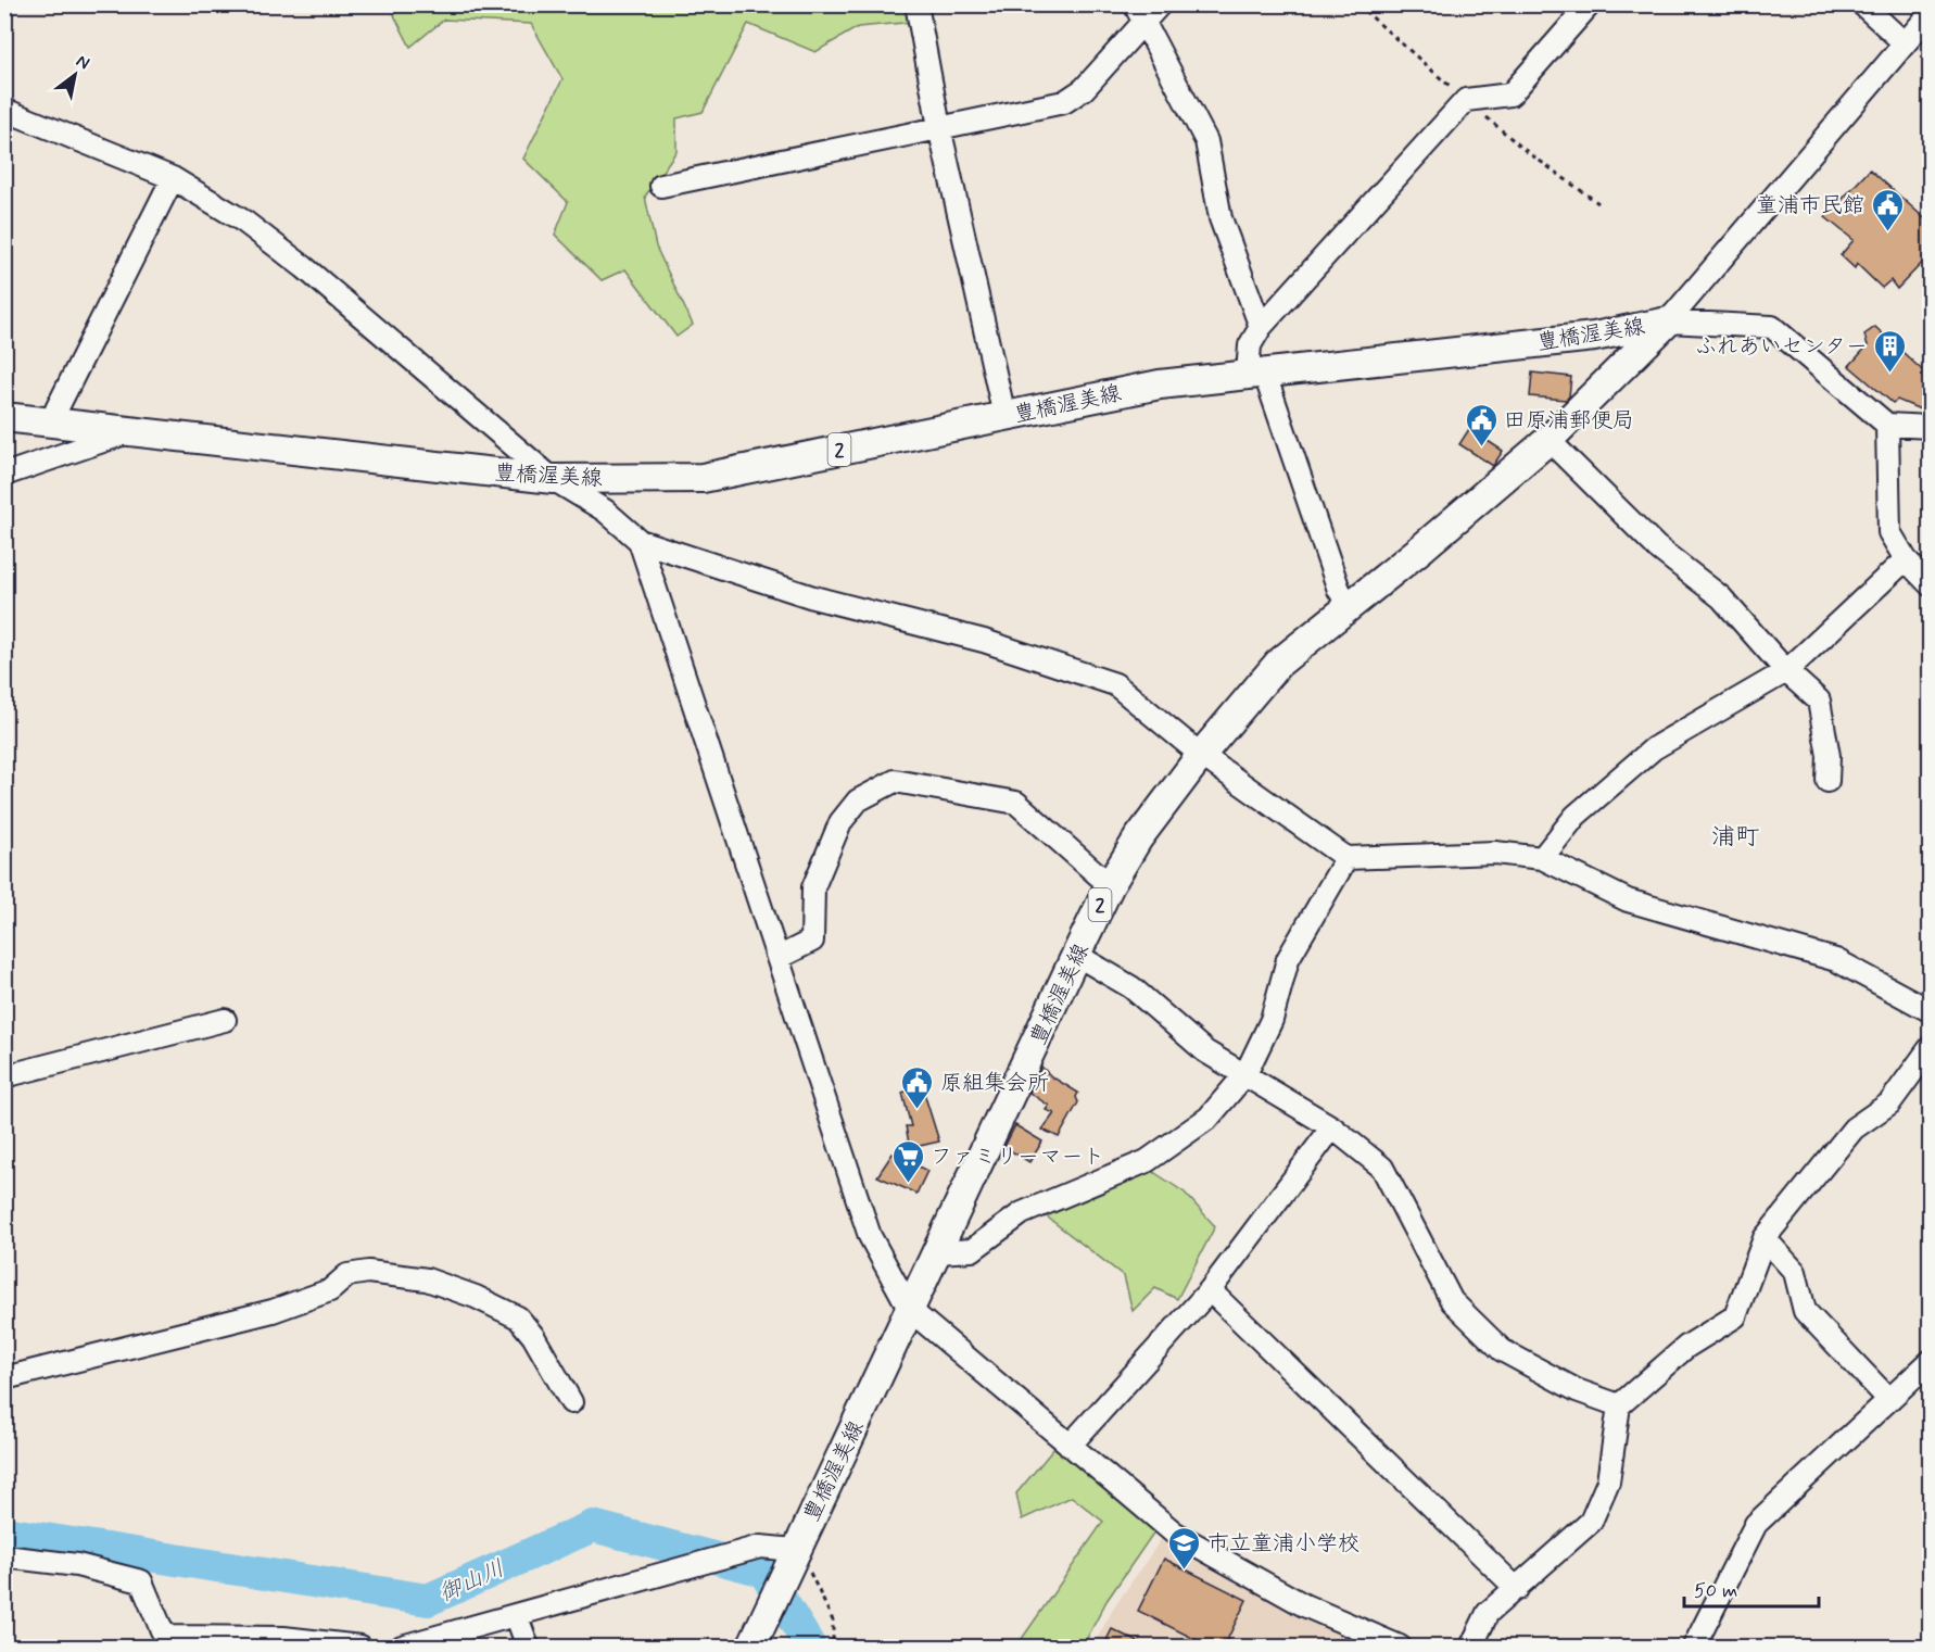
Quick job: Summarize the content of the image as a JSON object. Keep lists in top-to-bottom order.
{
  "streets": {
    "main road": ["豊橋渥美線", "2"]
  },
  "districts": ["浦町"],
  "water": ["御山川"],
  "places": {
    "public building": ["童浦市民館", "田原浦郵便局", "原組集会所"],
    "building": ["ふれあいセンター"],
    "supermarket": ["ファミリーマート"],
    "school or university": ["市立童浦小学校"]
  },
  "scale_bar": "50 m",
  "north": "top right"
}
